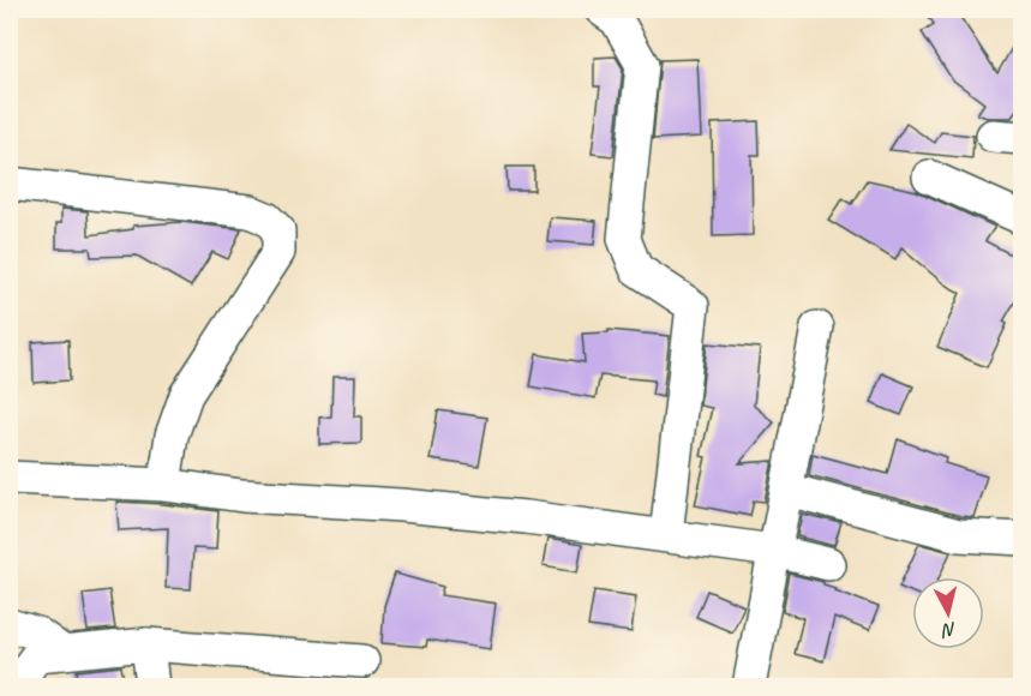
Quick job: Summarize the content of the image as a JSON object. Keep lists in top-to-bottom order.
{
  "north": "bottom"
}
